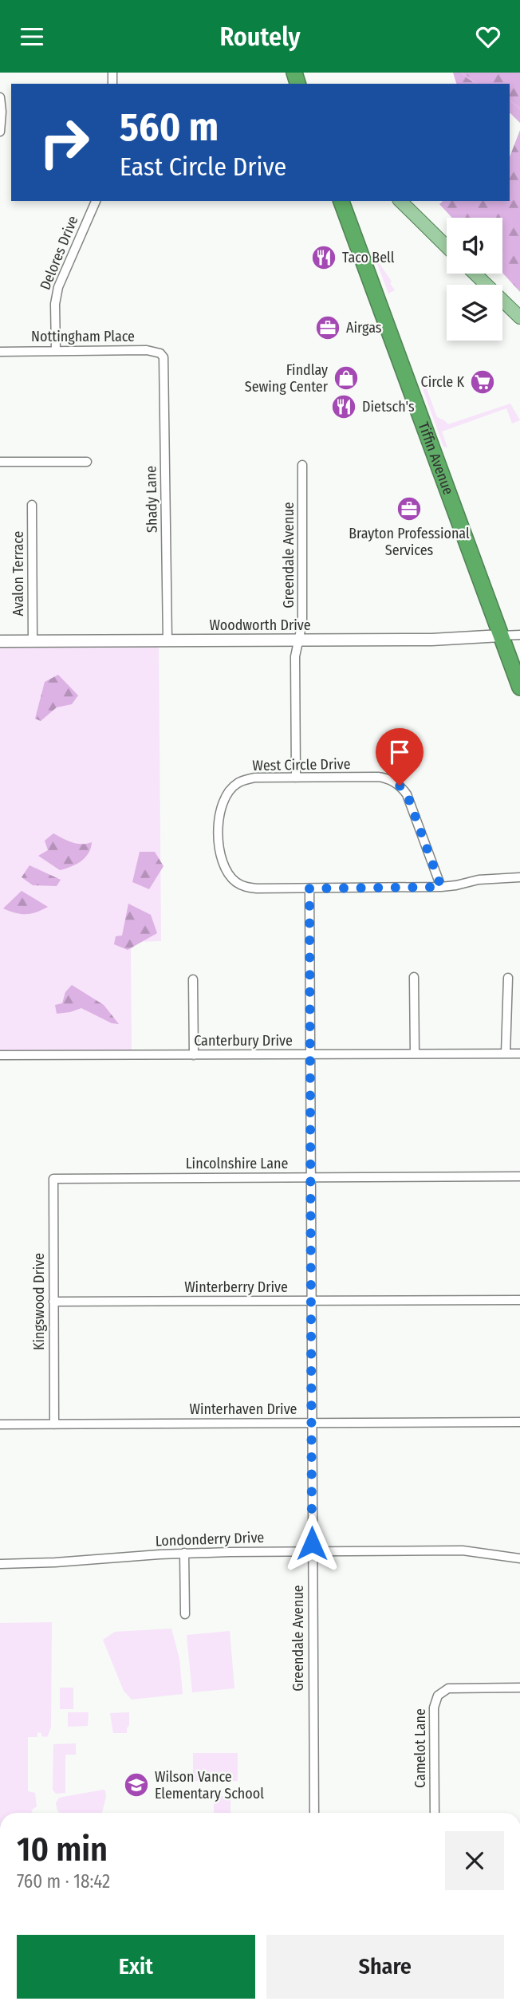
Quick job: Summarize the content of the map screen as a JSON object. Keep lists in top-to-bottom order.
{
  "streets": {
    "highway": ["Tiffin Avenue"],
    "street": [
      "Delores Drive",
      "Nottingham Place",
      "Shady Lane",
      "Greendale Avenue",
      "Avalon Terrace",
      "Woodworth Drive",
      "West Circle Drive",
      "Canterbury Drive",
      "Lincolnshire Lane",
      "Winterberry Drive",
      "Kingswood Drive",
      "Winterhaven Drive",
      "Londonderry Drive",
      "Camelot Lane"
    ]
  },
  "crossings": [
    ["Delores Drive", "Nottingham Place"],
    ["Nottingham Place", "Shady Lane"],
    ["Tiffin Avenue", "Woodworth Drive"],
    ["Shady Lane", "Woodworth Drive"],
    ["Greendale Avenue", "Woodworth Drive"],
    ["Greendale Avenue", "West Circle Drive"],
    ["Greendale Avenue", "Canterbury Drive"],
    ["Greendale Avenue", "Lincolnshire Lane"],
    ["Greendale Avenue", "Winterberry Drive"],
    ["Greendale Avenue", "Winterhaven Drive"],
    ["Greendale Avenue", "Londonderry Drive"],
    ["Avalon Terrace", "Woodworth Drive"],
    ["Lincolnshire Lane", "Kingswood Drive"],
    ["Winterberry Drive", "Kingswood Drive"],
    ["Kingswood Drive", "Winterhaven Drive"]
  ],
  "places": {
    "restaurant": ["Taco Bell", "Dietsch's"],
    "office": ["Airgas", "Brayton Professional Services"],
    "shop": ["Findlay Sewing Center"],
    "supermarket": ["Circle K"],
    "school or university": ["Wilson Vance Elementary School"]
  },
  "page": {
    "header": "Routely",
    "turn": ["560 m", "East Circle Drive"],
    "heading": ["10 min", "760 m · 18:42"],
    "buttons": ["Exit", "Share"]
  }
}
